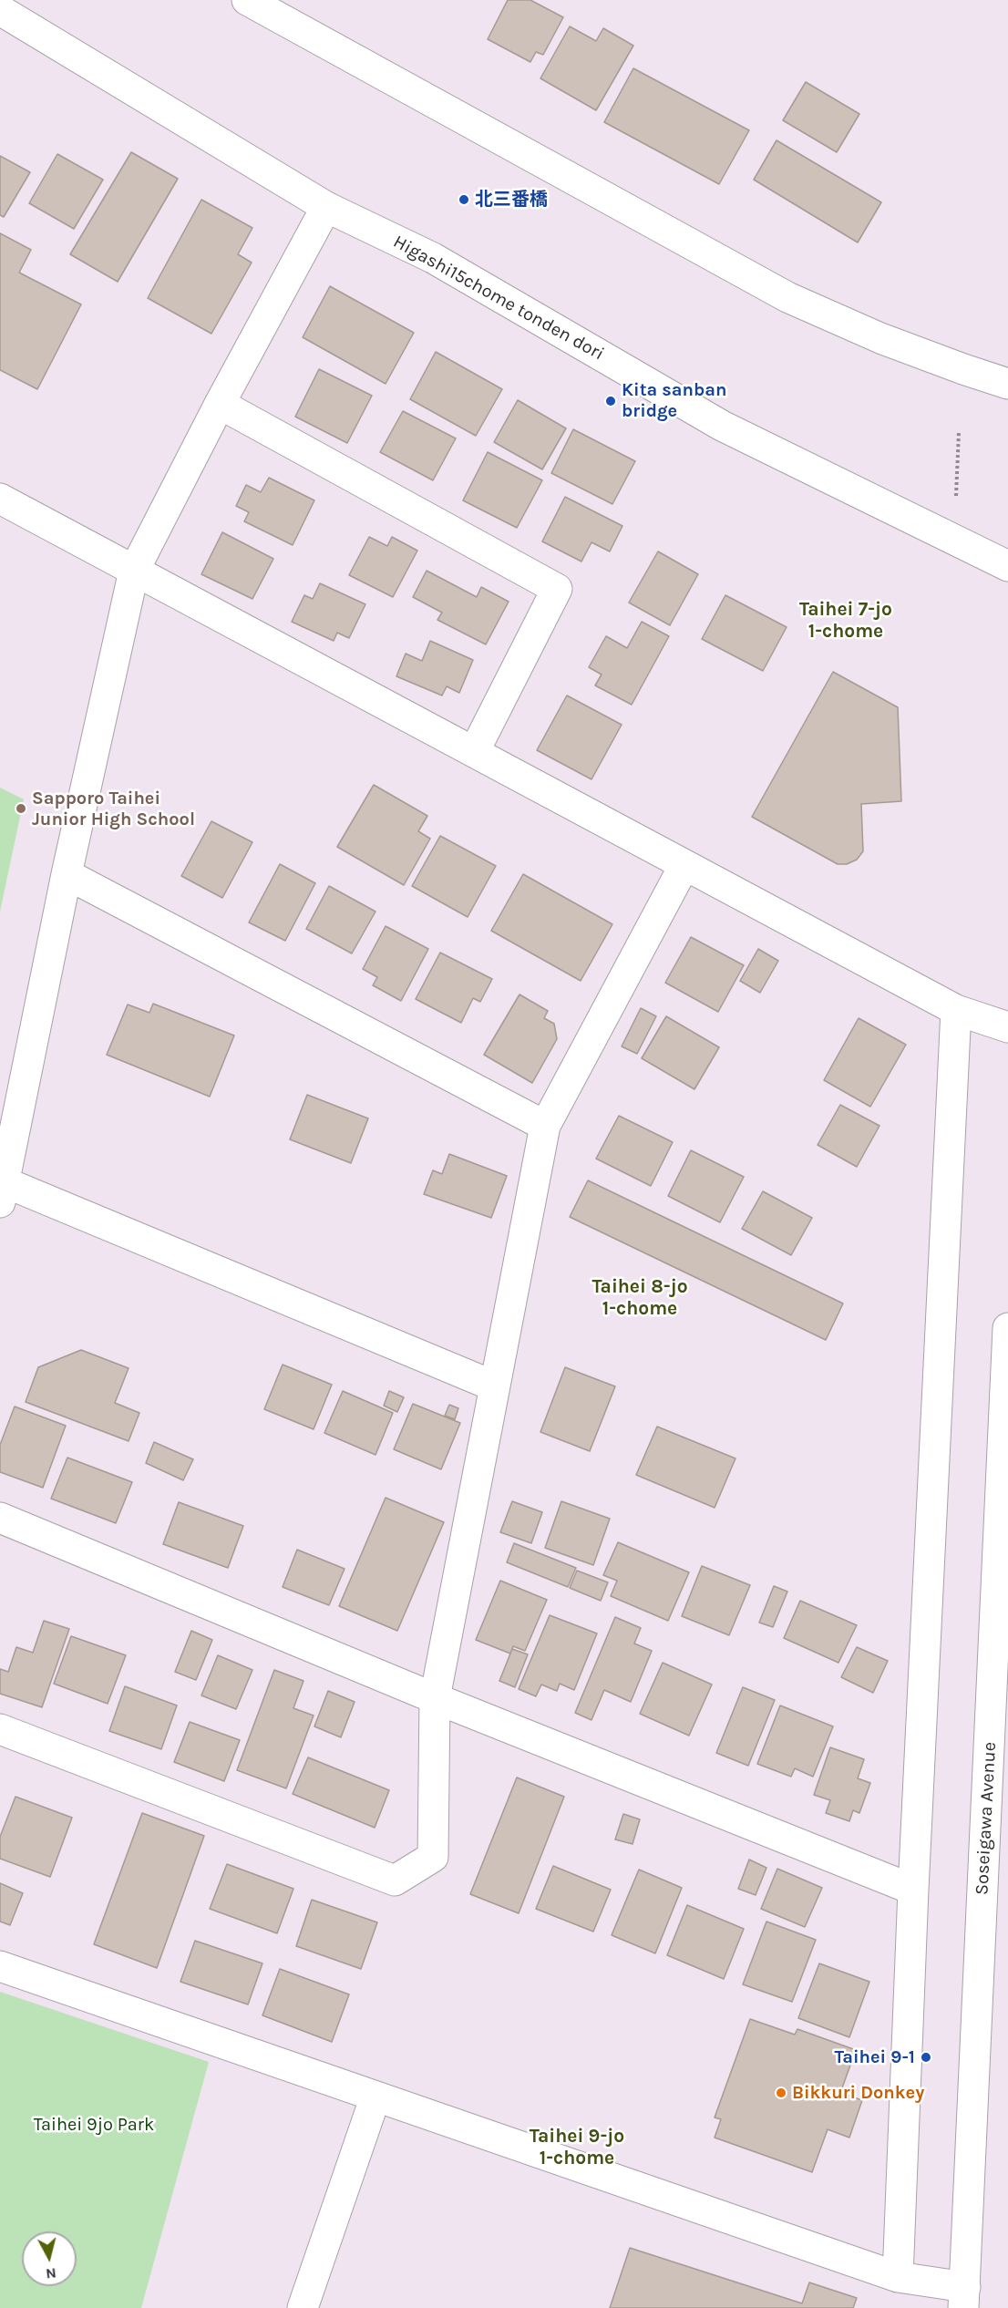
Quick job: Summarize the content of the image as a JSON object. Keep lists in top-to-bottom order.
{
  "streets": {
    "main road": ["Higashi15chome tonden dori", "Soseigawa Avenue"]
  },
  "districts": ["Taihei 7-jo 1-chome", "Taihei 8-jo 1-chome", "Taihei 9-jo 1-chome"],
  "parks": ["Taihei 9jo Park"],
  "places": [
    "北三番橋",
    "Kita sanban bridge",
    "Sapporo Taihei Junior High School",
    "Taihei 9-1",
    "Bikkuri Donkey"
  ],
  "north": "bottom"
}
